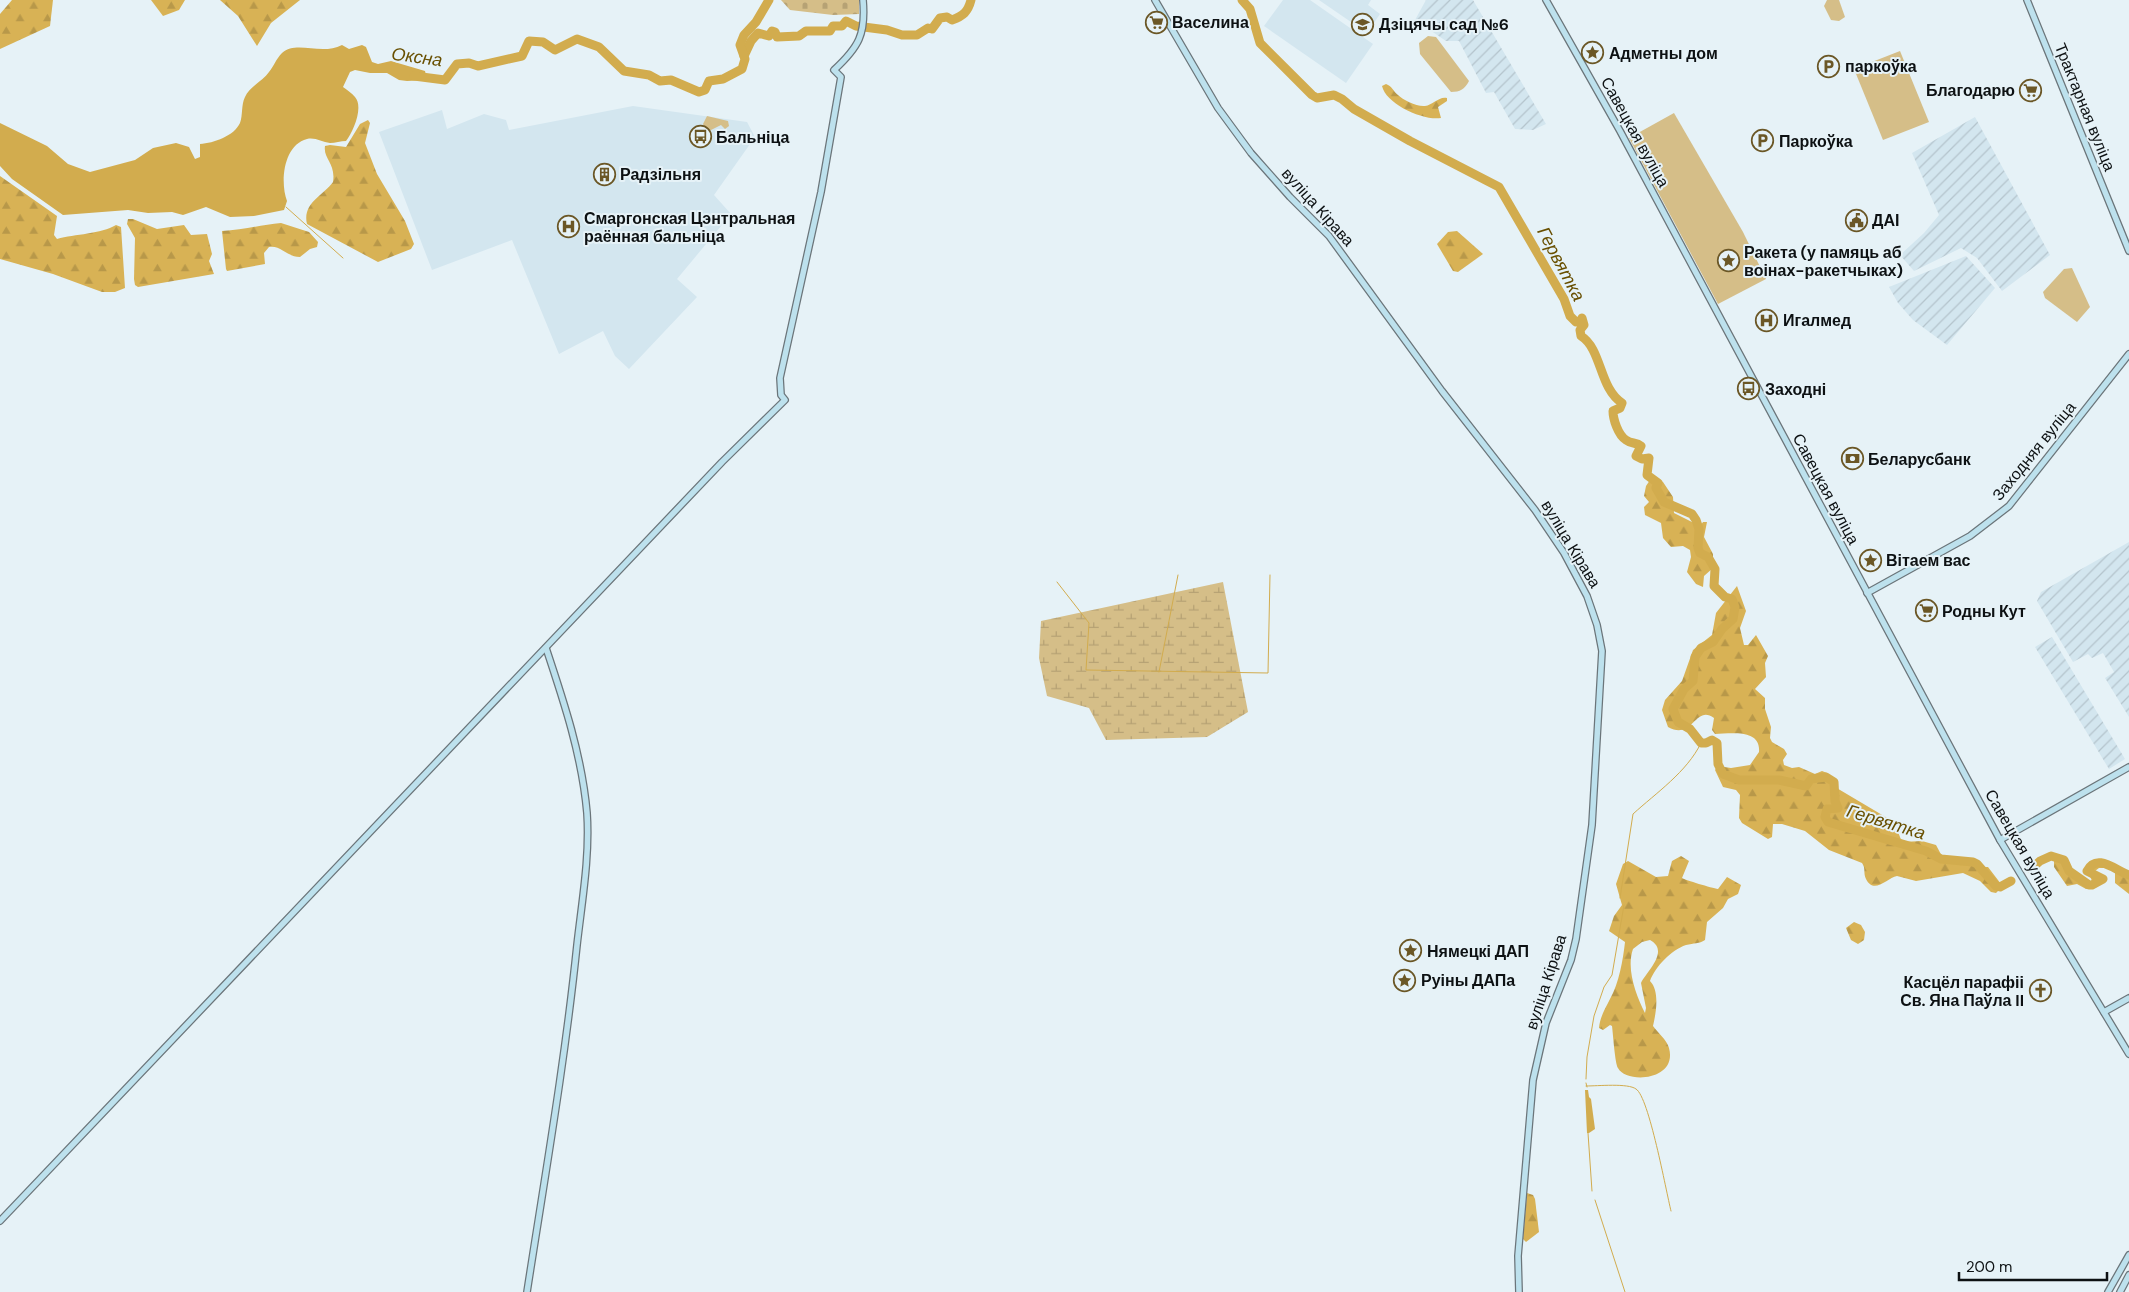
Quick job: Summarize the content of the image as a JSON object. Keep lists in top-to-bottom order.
{
  "streets": {
    "street": [
      "Трактарная вуліца",
      "Савецкая вуліца",
      "вуліца Кірава",
      "Заходняя вуліца"
    ]
  },
  "crossings": [
    ["Савецкая вуліца", "Заходняя вуліца"]
  ],
  "water": ["Оксна", "Гервятка"],
  "places": {
    "supermarket": ["Васелина", "Благодарю", "Родны Кут"],
    "school or university": ["Дзіцячы сад №6"],
    "place": [
      "Адметны дом",
      "Ракета (у памяць аб воінах-ракетчыках)",
      "Вітаем вас",
      "Нямецкі ДАП",
      "Руіны ДАПа"
    ],
    "parking": ["паркоўка", "Паркоўка"],
    "bus stop": ["Бальніца", "Заходні"],
    "building": ["Радзільня"],
    "public building": ["ДАІ"],
    "hospital": ["Смаргонская Цэнтральная раённая бальніца", "Игалмед"],
    "bank": ["Беларусбанк"],
    "church": ["Касцёл парафіі Св. Яна Паўла II"]
  },
  "scale_bar": "200 m"
}
